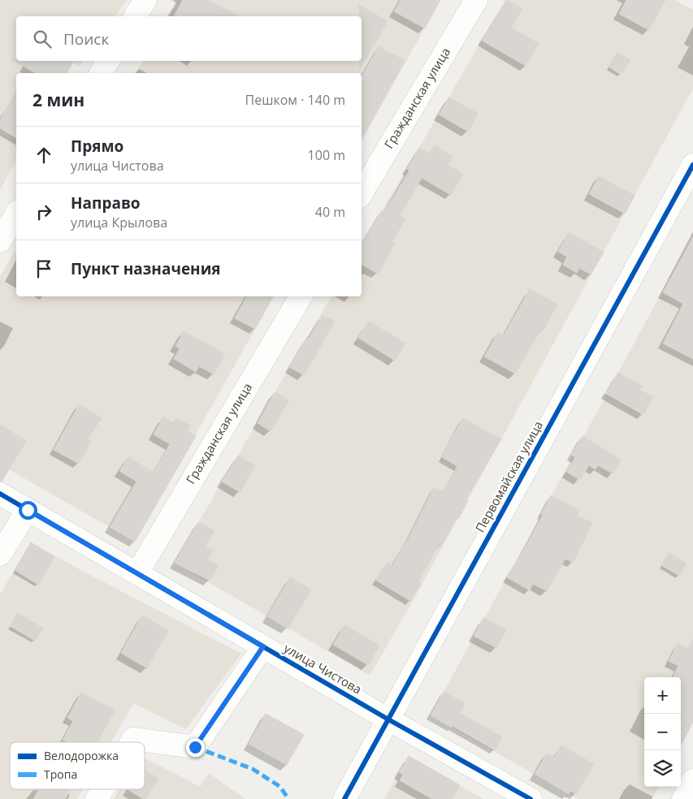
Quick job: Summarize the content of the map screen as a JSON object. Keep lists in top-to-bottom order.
{
  "streets": {
    "street": ["Гражданская улица", "Первомайская улица", "улица Чистова"]
  },
  "crossings": [
    ["Гражданская улица", "улица Чистова"],
    ["Первомайская улица", "улица Чистова"]
  ],
  "legend": ["Велодорожка", "Тропа"],
  "page": {
    "search": "Поиск",
    "heading": ["2 мин", "Пешком · 140 m"],
    "list": [
      ["Прямо", "улица Чистова", "100 m"],
      ["Направо", "улица Крылова", "40 m"],
      "Пункт назначения"
    ],
    "map_buttons": ["+", "−"]
  }
}
